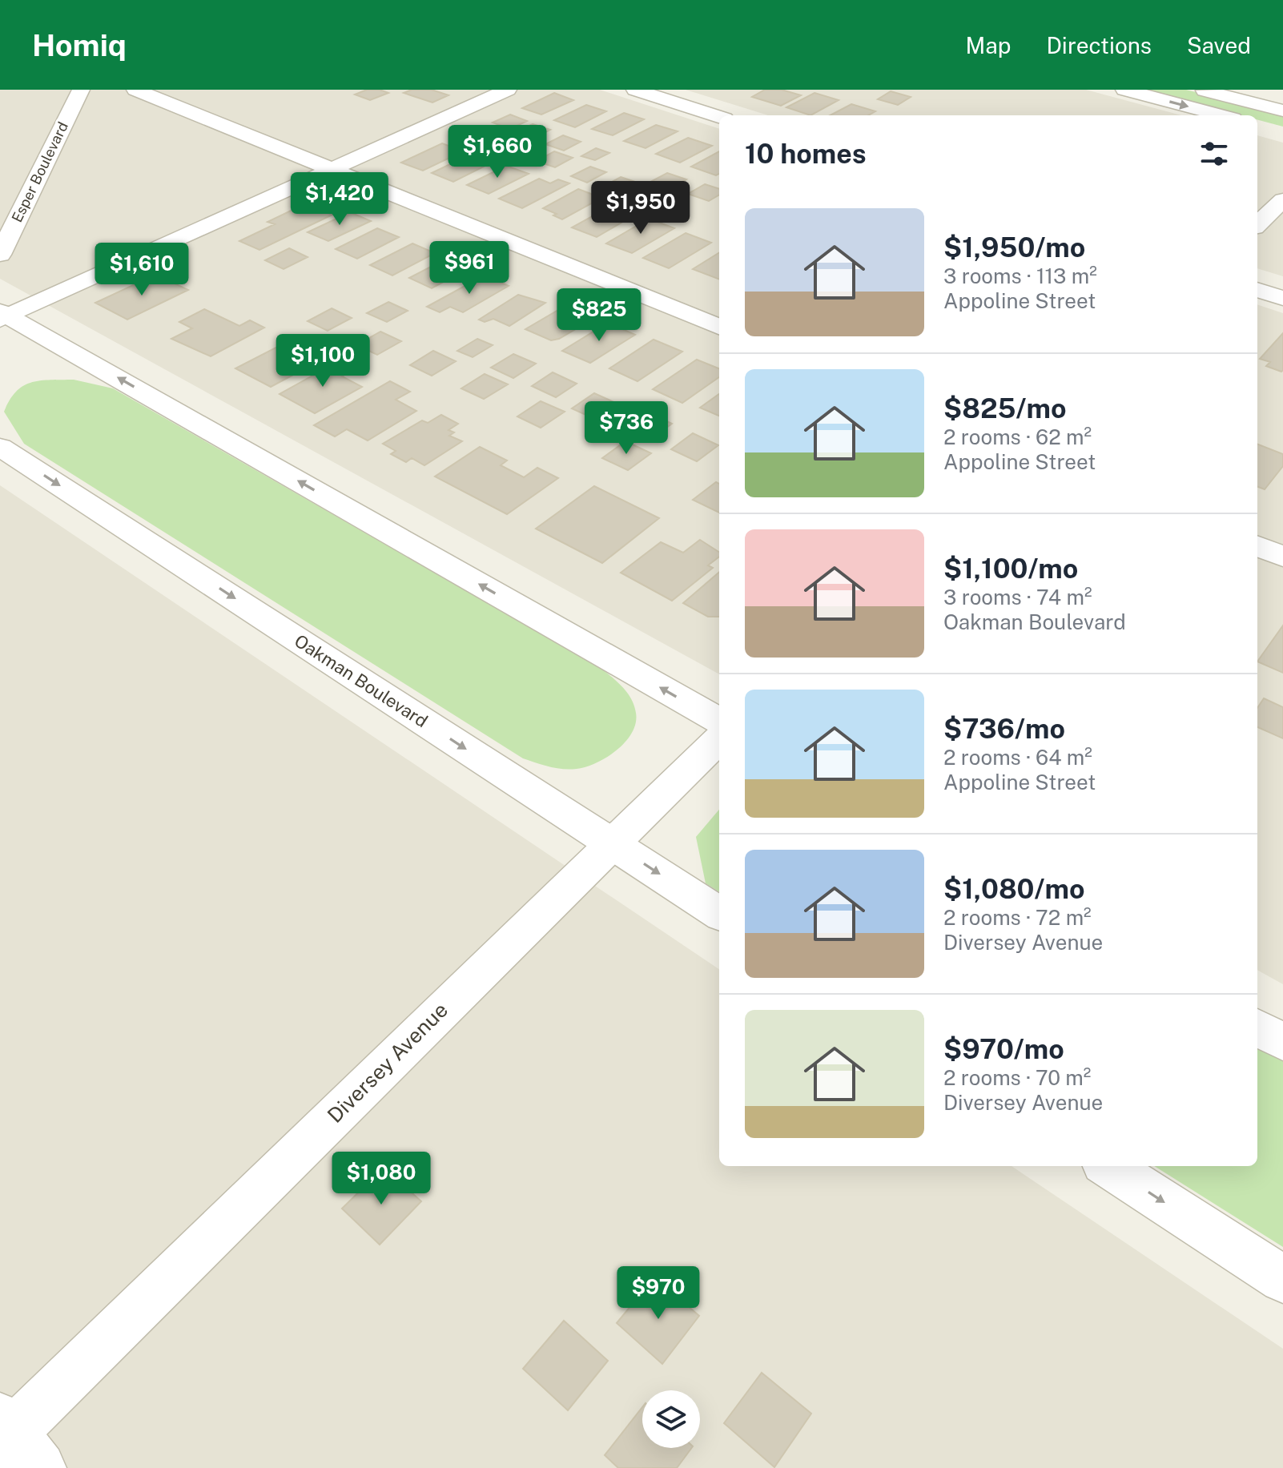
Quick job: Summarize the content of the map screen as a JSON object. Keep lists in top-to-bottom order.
{
  "streets": {
    "street": ["Esper Boulevard", "Oakman Boulevard", "Diversey Avenue"]
  },
  "crossings": [
    ["Oakman Boulevard", "Diversey Avenue"]
  ],
  "page": {
    "header": "Homiq",
    "nav": ["Map", "Directions", "Saved"],
    "heading": "10 homes",
    "price": [
      "$1,660",
      "$1,420",
      "$1,950",
      "$961",
      "$1,610",
      "$825",
      "$1,100",
      "$736",
      "$1,080",
      "$970"
    ],
    "list": [
      {
        "name": "$1,950/mo",
        "note": "3 rooms · 113 m² · Appoline Street"
      },
      {
        "name": "$825/mo",
        "note": "2 rooms · 62 m² · Appoline Street"
      },
      {
        "name": "$1,100/mo",
        "note": "3 rooms · 74 m² · Oakman Boulevard"
      },
      {
        "name": "$736/mo",
        "note": "2 rooms · 64 m² · Appoline Street"
      },
      {
        "name": "$1,080/mo",
        "note": "2 rooms · 72 m² · Diversey Avenue"
      },
      {
        "name": "$970/mo",
        "note": "2 rooms · 70 m² · Diversey Avenue"
      }
    ]
  }
}
